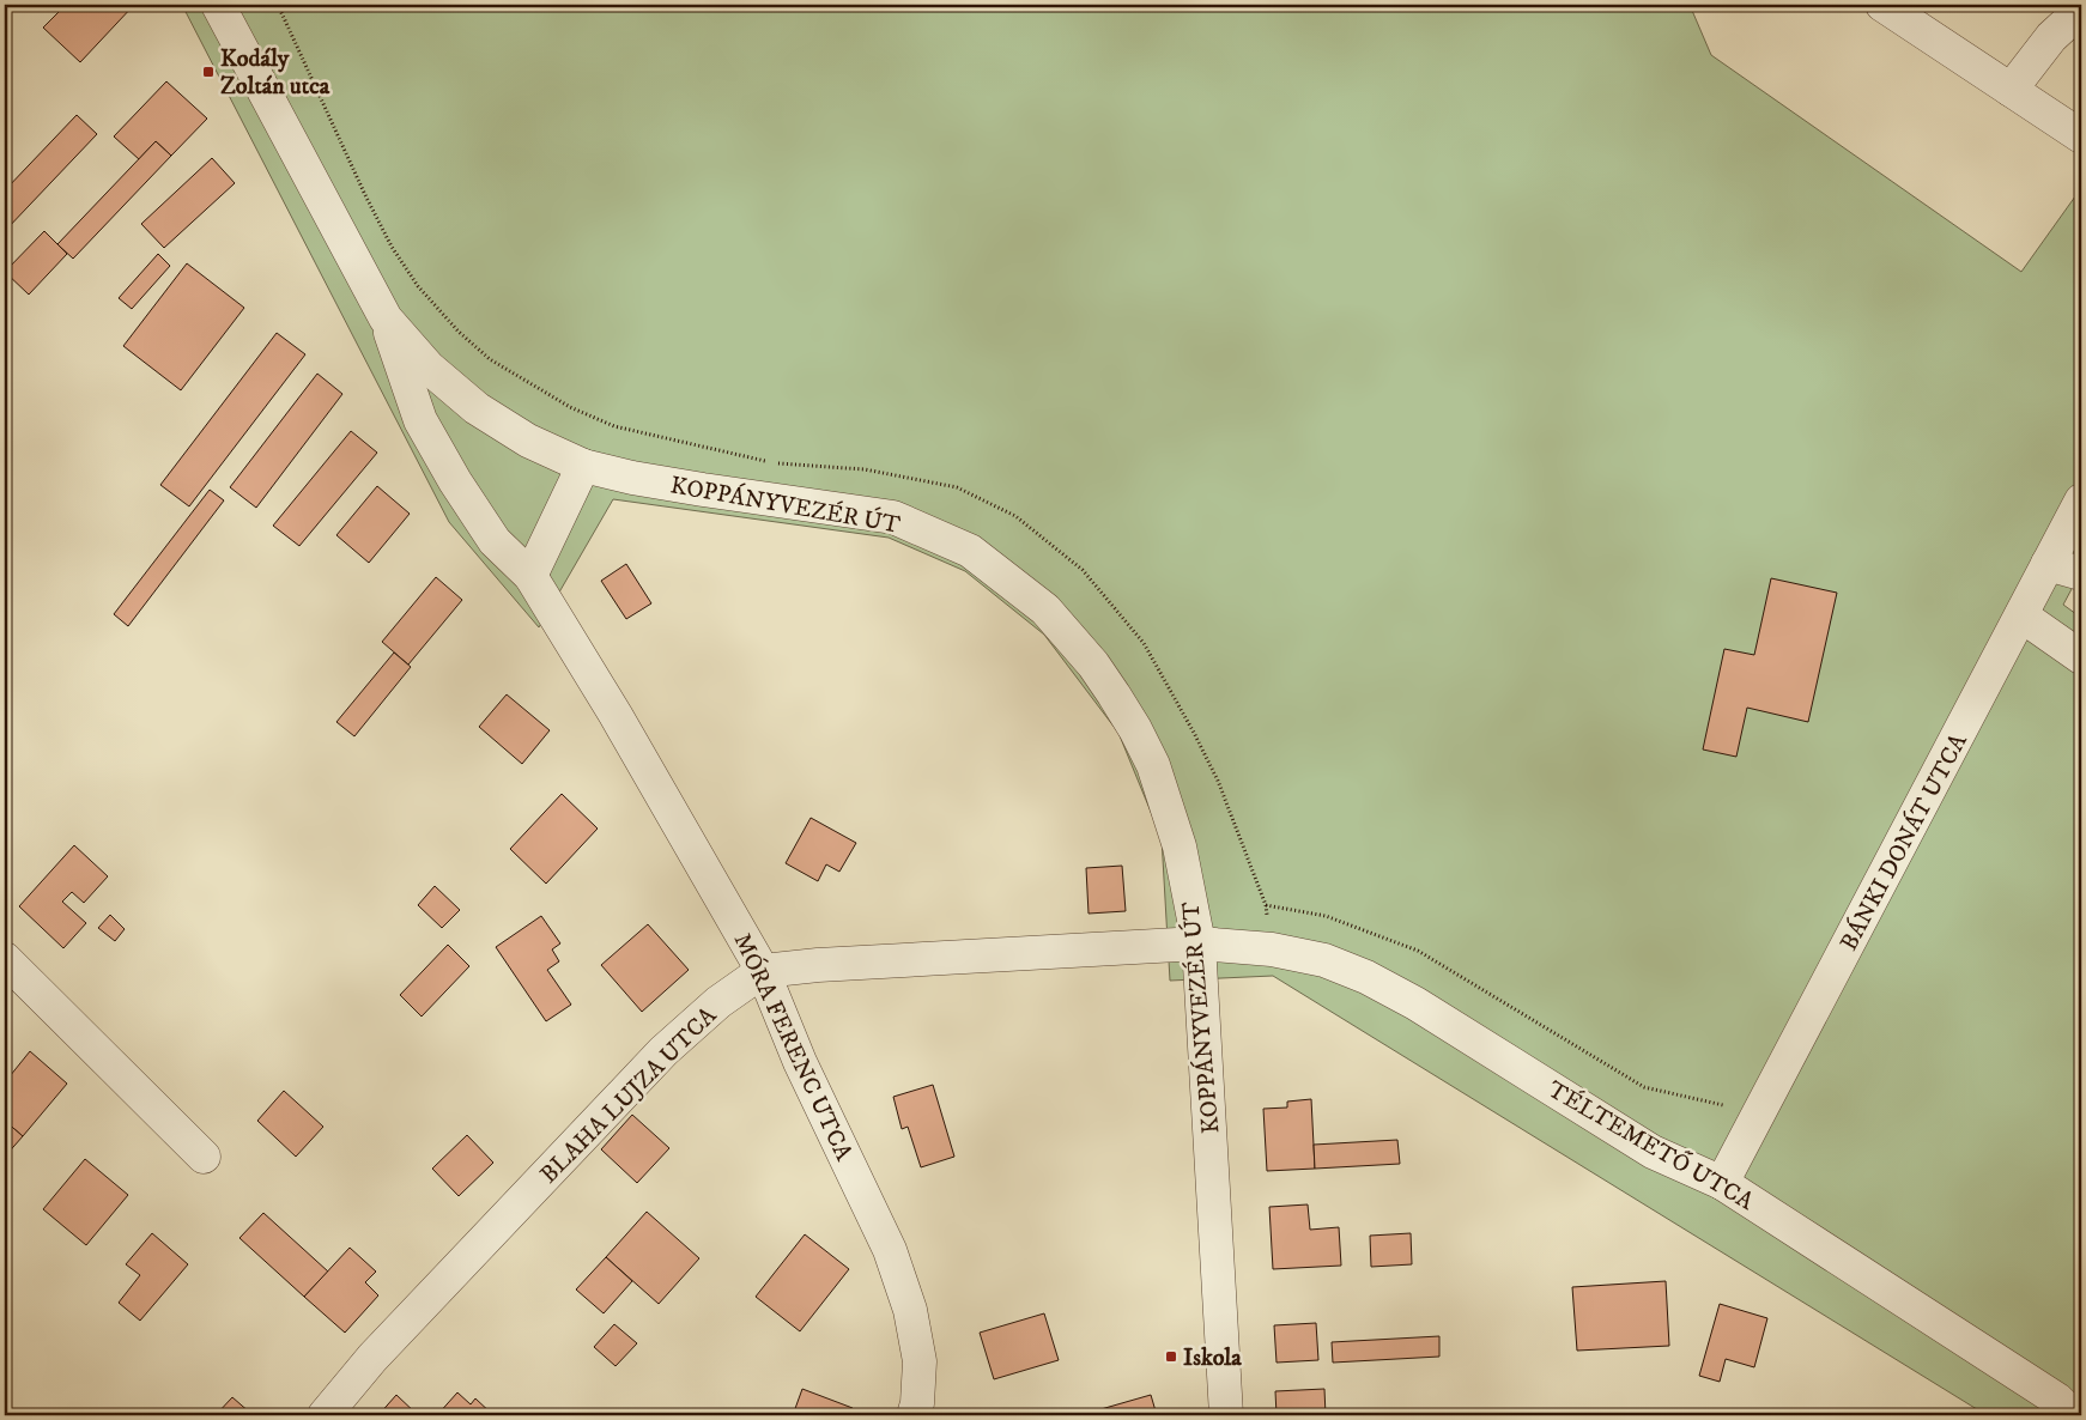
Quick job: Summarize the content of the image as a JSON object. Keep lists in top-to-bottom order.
{
  "streets": {
    "street": [
      "KOPPÁNYVEZÉR ÚT",
      "BÁNKI DONÁT UTCA",
      "MÓRA FERENC UTCA",
      "BLAHA LUJZA UTCA",
      "TÉLTEMETŐ UTCA"
    ]
  },
  "crossings": [
    ["KOPPÁNYVEZÉR ÚT", "MÓRA FERENC UTCA"],
    ["KOPPÁNYVEZÉR ÚT", "BLAHA LUJZA UTCA"],
    ["KOPPÁNYVEZÉR ÚT", "TÉLTEMETŐ UTCA"],
    ["BÁNKI DONÁT UTCA", "TÉLTEMETŐ UTCA"],
    ["MÓRA FERENC UTCA", "BLAHA LUJZA UTCA"],
    ["BLAHA LUJZA UTCA", "TÉLTEMETŐ UTCA"]
  ],
  "places": {
    "transit": ["Kodály Zoltán utca", "Iskola"]
  }
}
